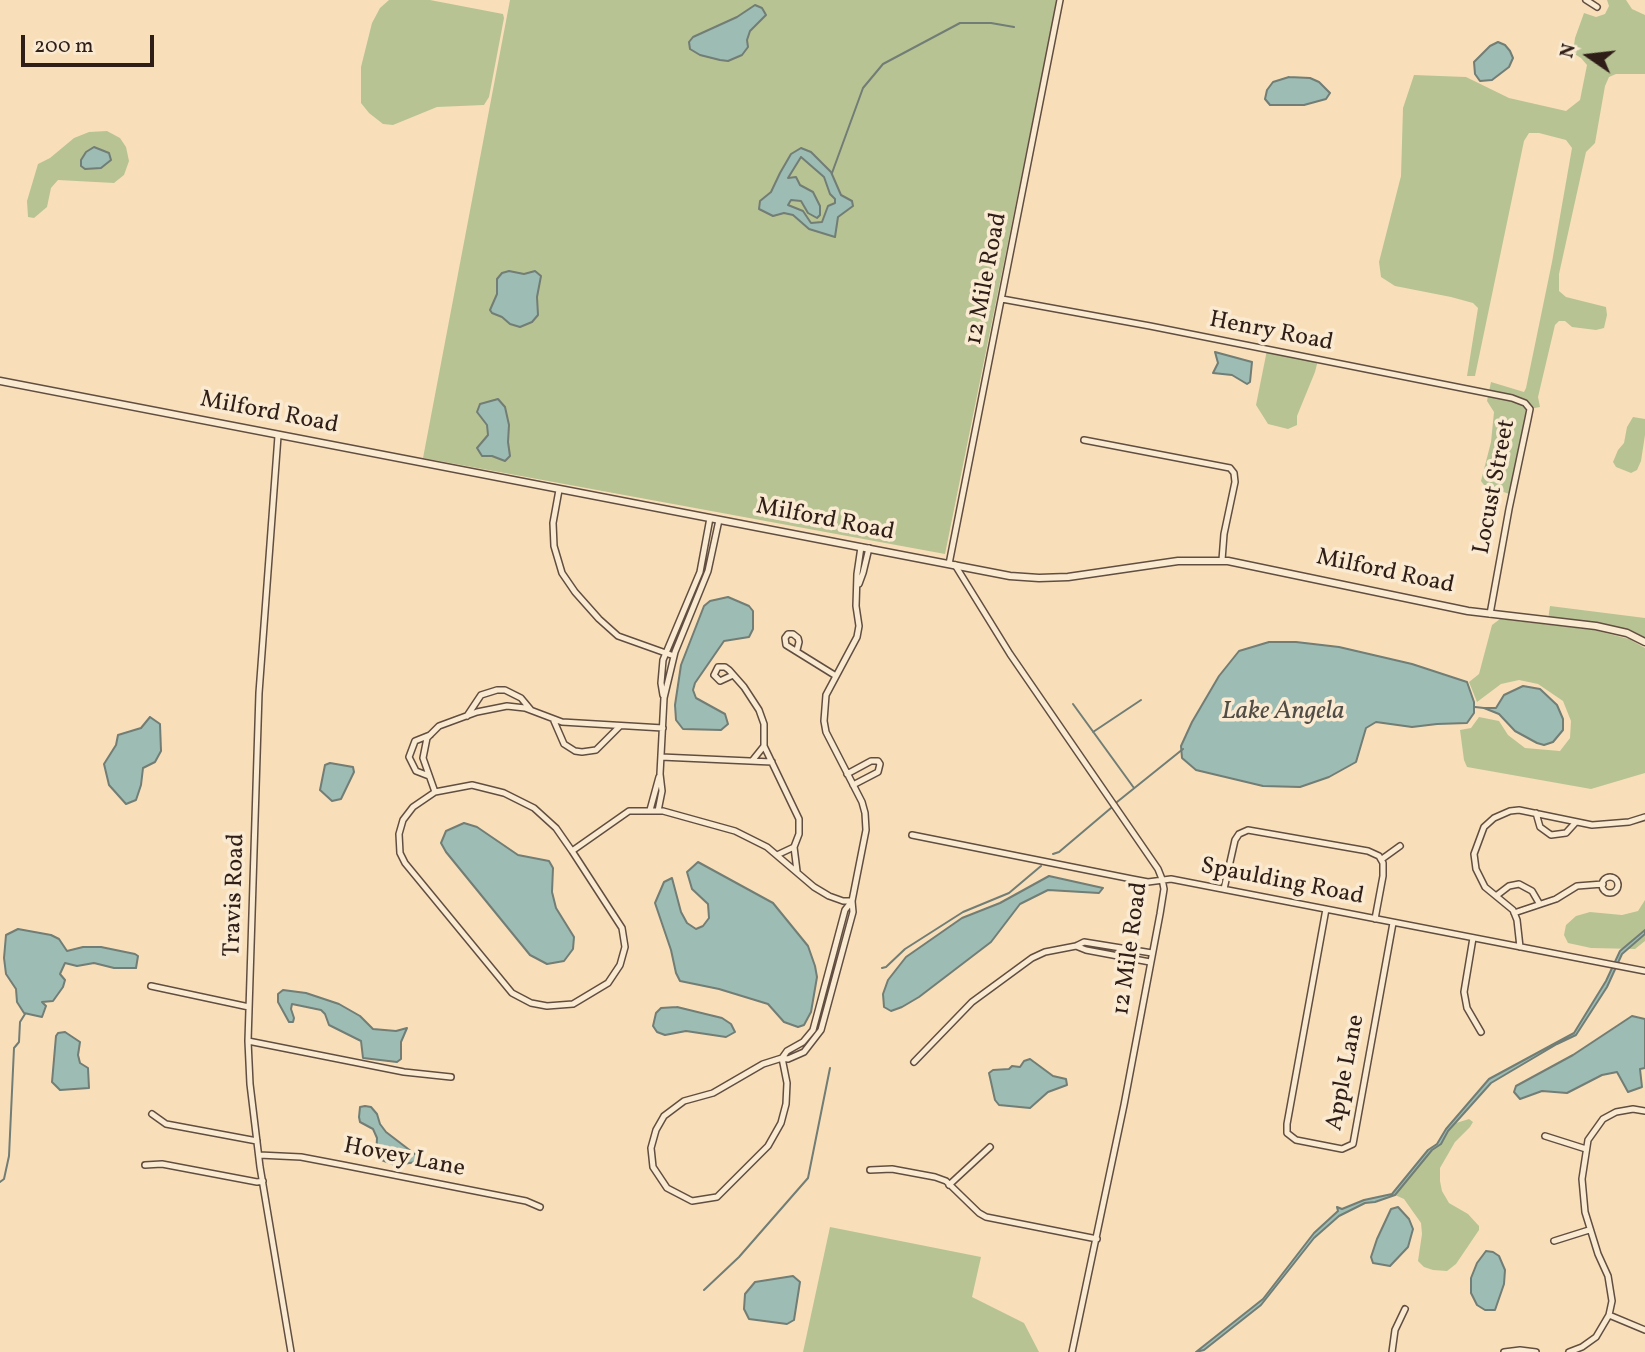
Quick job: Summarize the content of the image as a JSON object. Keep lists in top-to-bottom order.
{
  "streets": {
    "street": [
      "12 Mile Road",
      "Henry Road",
      "Milford Road",
      "Locust Street",
      "Spaulding Road",
      "Travis Road",
      "Apple Lane",
      "Hovey Lane"
    ]
  },
  "crossings": [
    ["12 Mile Road", "Henry Road"],
    ["12 Mile Road", "Milford Road"],
    ["12 Mile Road", "Spaulding Road"],
    ["Henry Road", "Locust Street"],
    ["Milford Road", "Locust Street"],
    ["Milford Road", "Travis Road"],
    ["Spaulding Road", "Apple Lane"],
    ["Travis Road", "Hovey Lane"]
  ],
  "water": ["Lake Angela"],
  "scale_bar": "200 m",
  "north": "left"
}
